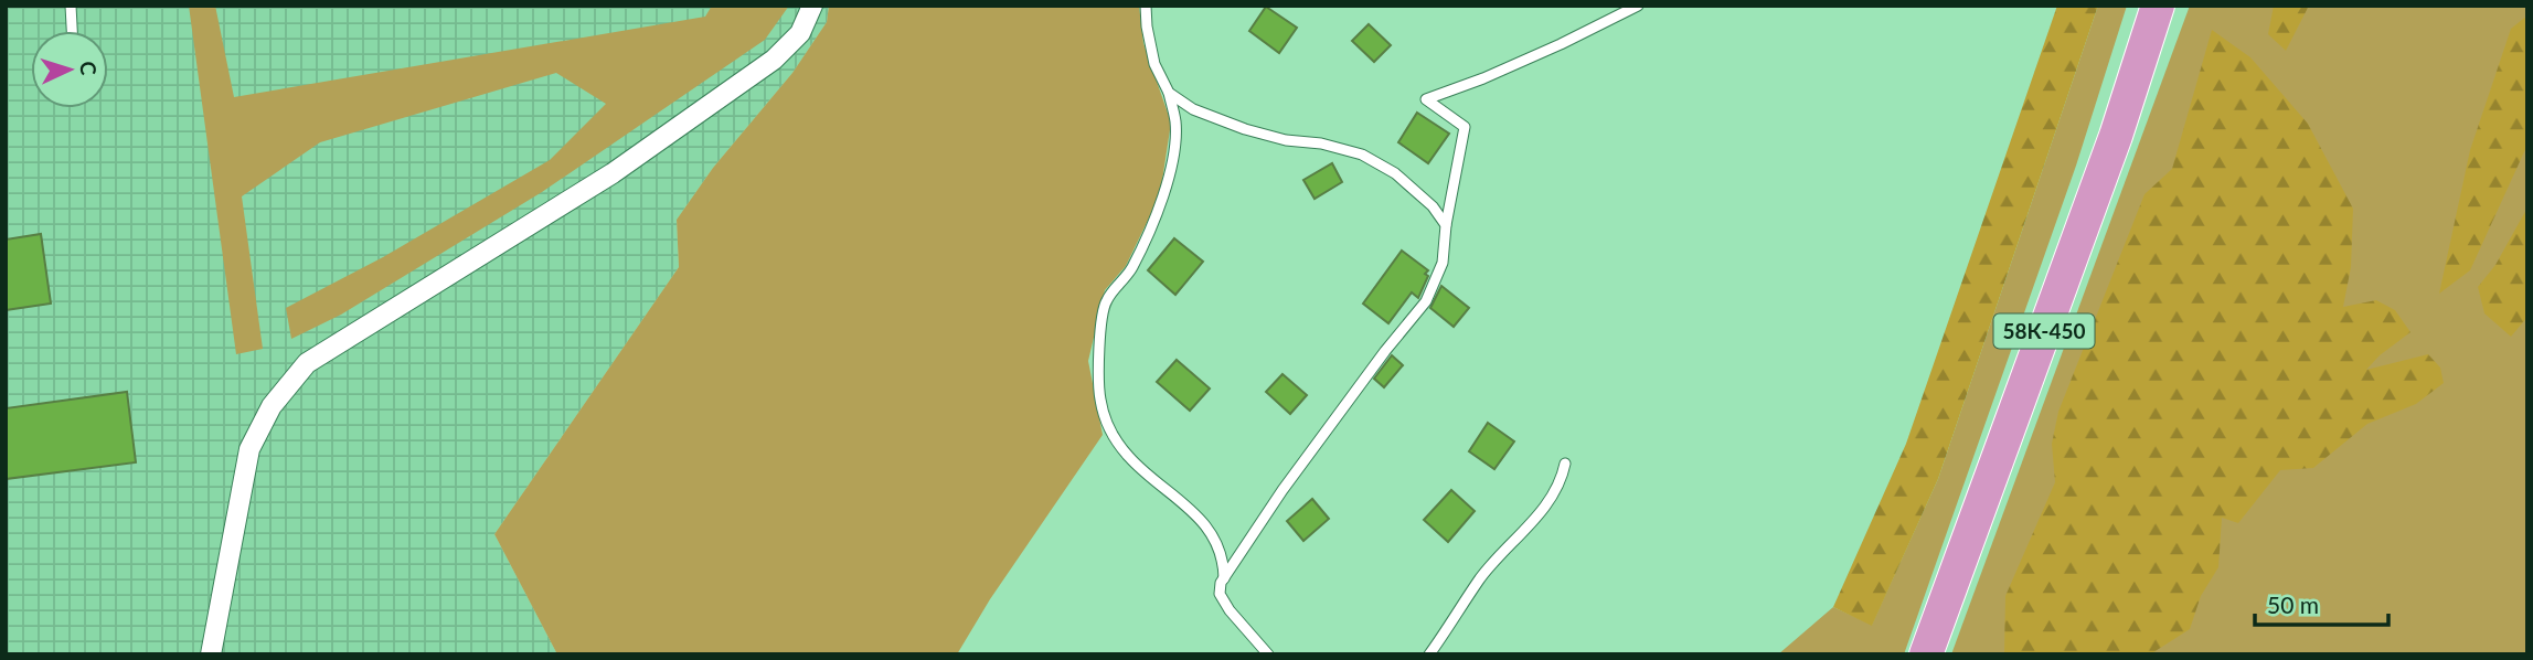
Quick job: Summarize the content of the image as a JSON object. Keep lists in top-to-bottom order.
{
  "streets": {
    "highway": ["58К-450"]
  },
  "scale_bar": "50 m",
  "north": "right"
}
